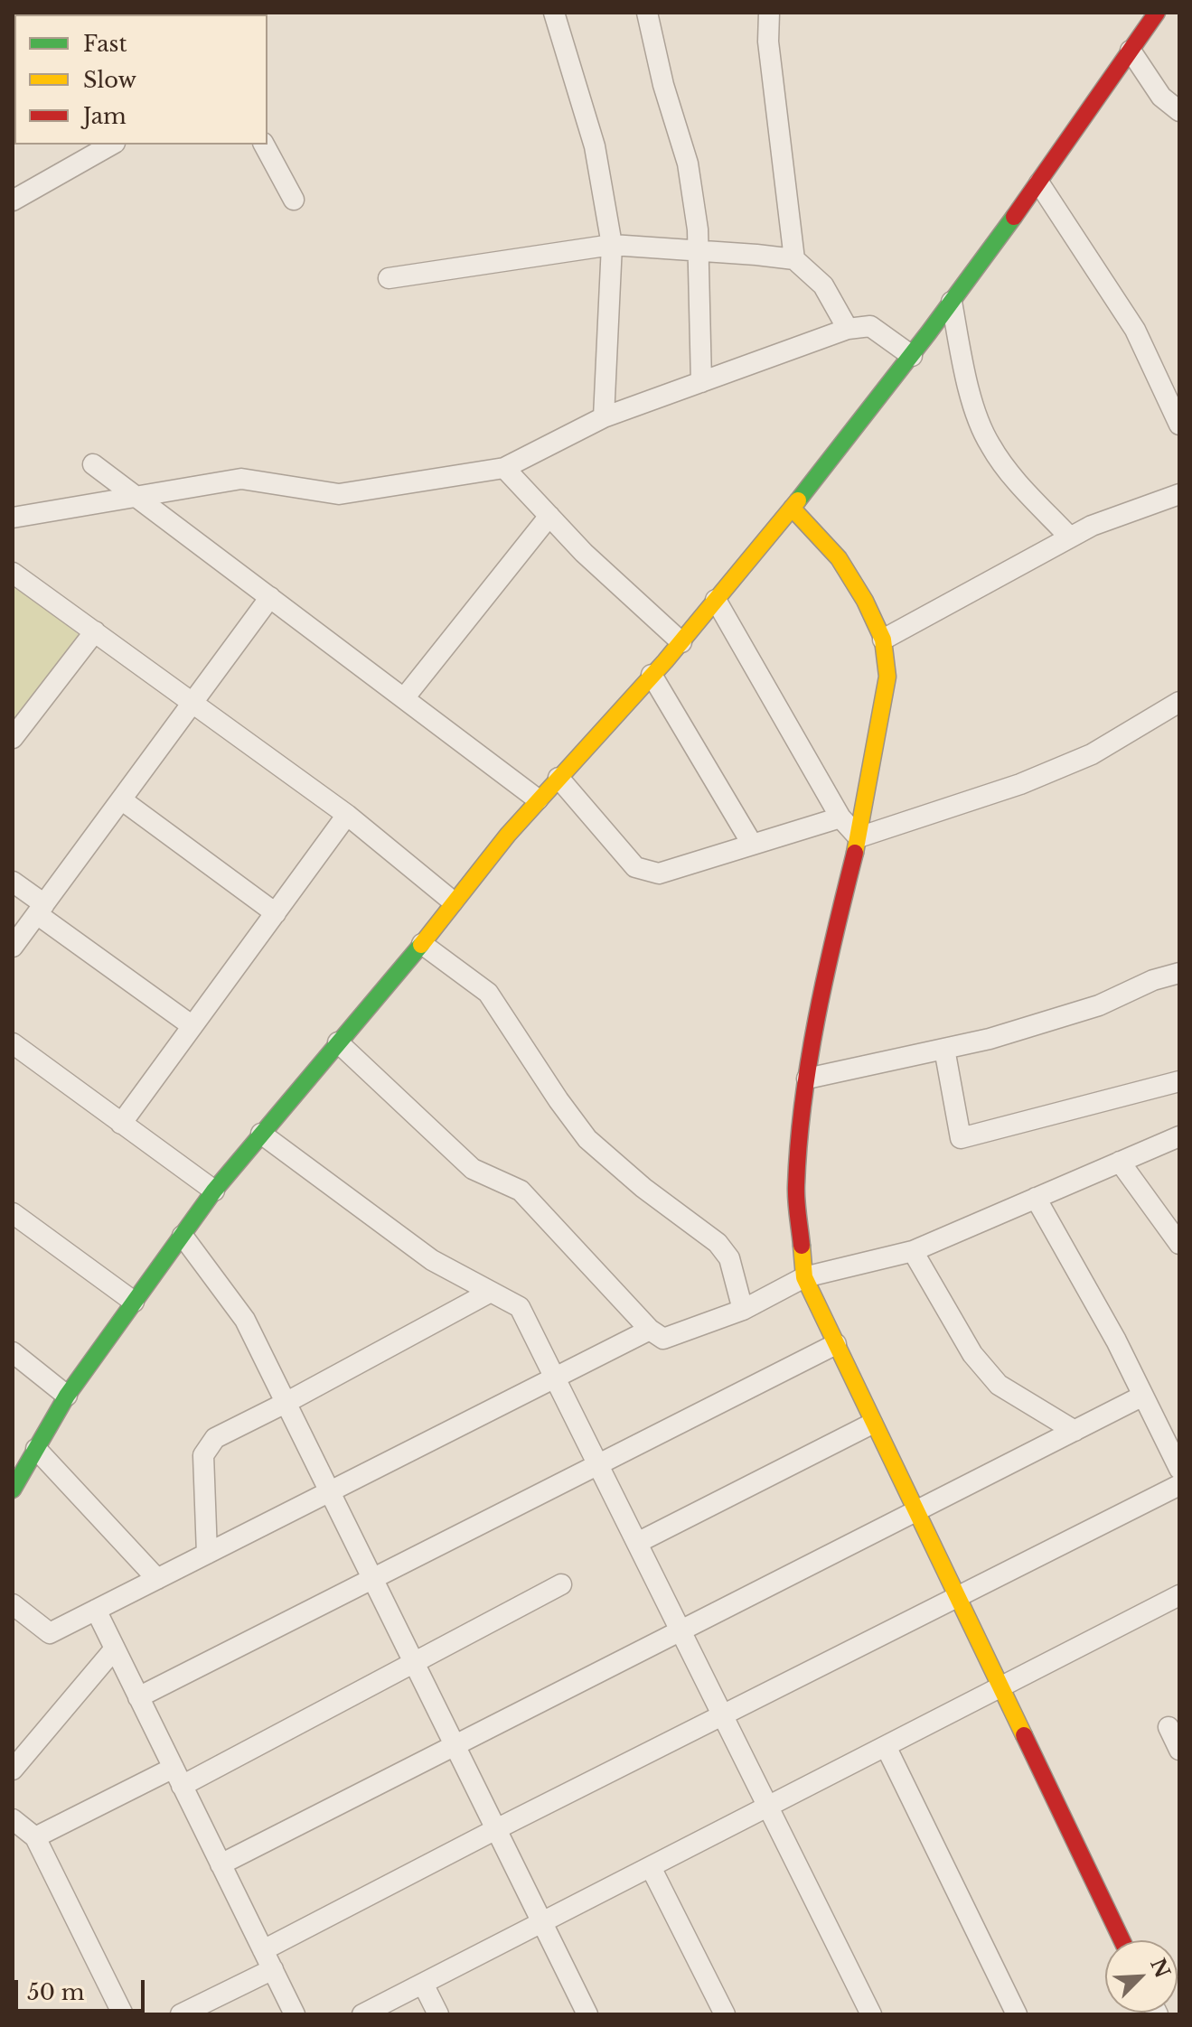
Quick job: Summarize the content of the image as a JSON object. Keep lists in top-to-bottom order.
{
  "legend": ["Fast", "Slow", "Jam"],
  "scale_bar": "50 m",
  "north": "top right"
}
